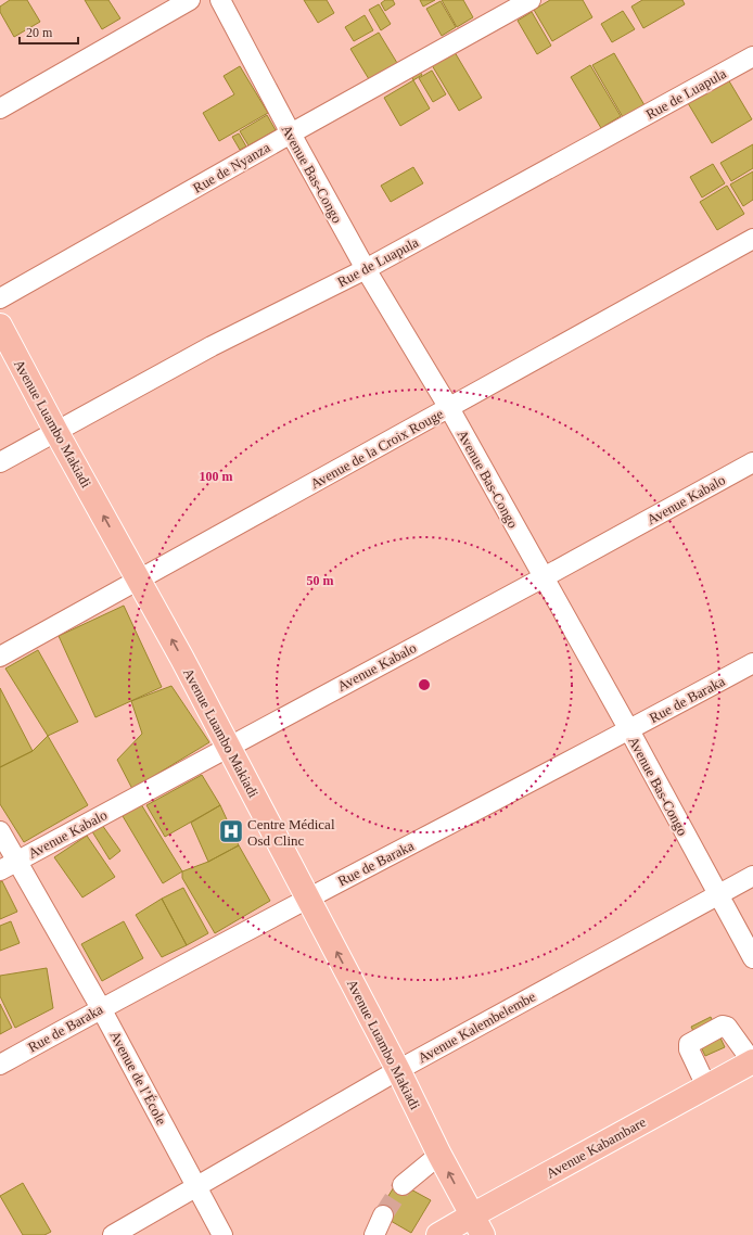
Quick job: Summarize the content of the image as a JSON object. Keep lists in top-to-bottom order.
{
  "streets": {
    "main road": ["Avenue Luambo Makiadi", "Avenue Kabambare"],
    "street": [
      "Rue de Luapula",
      "Rue de Nyanza",
      "Avenue Bas-Congo",
      "Avenue de la Croix Rouge",
      "Avenue Kabalo",
      "Rue de Baraka",
      "Avenue Kalembelembe",
      "Avenue de l’École"
    ]
  },
  "crossings": [
    ["Rue de Luapula", "Avenue Bas-Congo"],
    ["Rue de Luapula", "Avenue Luambo Makiadi"],
    ["Rue de Nyanza", "Avenue Bas-Congo"],
    ["Avenue Bas-Congo", "Avenue de la Croix Rouge"],
    ["Avenue Bas-Congo", "Avenue Kabalo"],
    ["Avenue Bas-Congo", "Rue de Baraka"],
    ["Avenue Bas-Congo", "Avenue Kalembelembe"],
    ["Avenue Luambo Makiadi", "Avenue de la Croix Rouge"],
    ["Avenue Luambo Makiadi", "Avenue Kabalo"],
    ["Avenue Luambo Makiadi", "Rue de Baraka"],
    ["Avenue Luambo Makiadi", "Avenue Kalembelembe"],
    ["Avenue Luambo Makiadi", "Avenue Kabambare"],
    ["Avenue Kabalo", "Avenue de l’École"],
    ["Rue de Baraka", "Avenue de l’École"],
    ["Avenue Kalembelembe", "Avenue de l’École"]
  ],
  "one_way": ["Avenue Luambo Makiadi"],
  "places": {
    "hospital": ["Centre Médical Osd Clinc"]
  },
  "scale_bar": "20 m",
  "rings": ["100 m", "50 m"]
}
